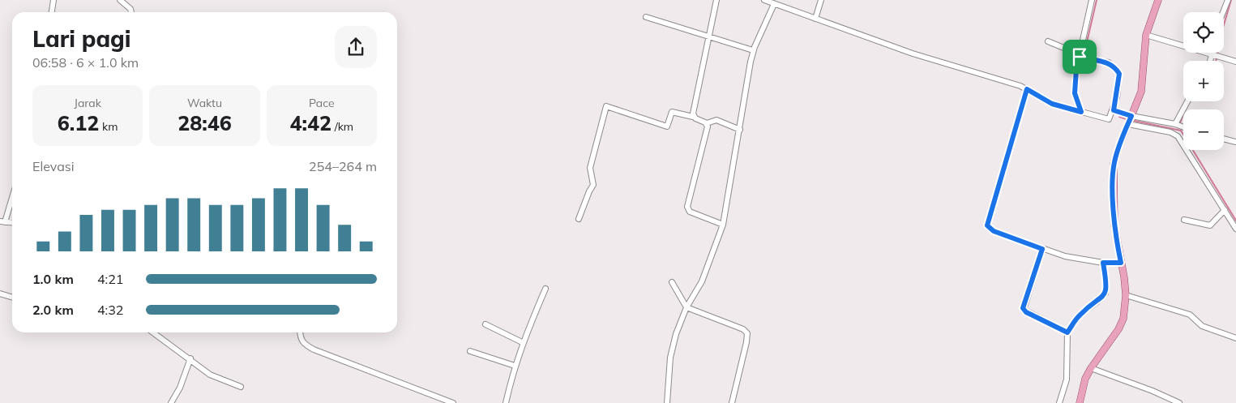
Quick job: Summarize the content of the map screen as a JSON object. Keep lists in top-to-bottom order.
{
  "page": {
    "map_buttons": ["+", "−"],
    "heading": ["Lari pagi", "06:58 · 6 × 1.0 km"],
    "stats": [
      ["Jarak", "6.12 km"],
      ["Waktu", "28:46"],
      ["Pace", "4:42 /km"]
    ],
    "chart": ["Elevasi", "254–264 m"],
    "list": [
      {
        "name": "1.0 km",
        "note": "4:21"
      },
      {
        "name": "2.0 km",
        "note": "4:32"
      }
    ]
  }
}
